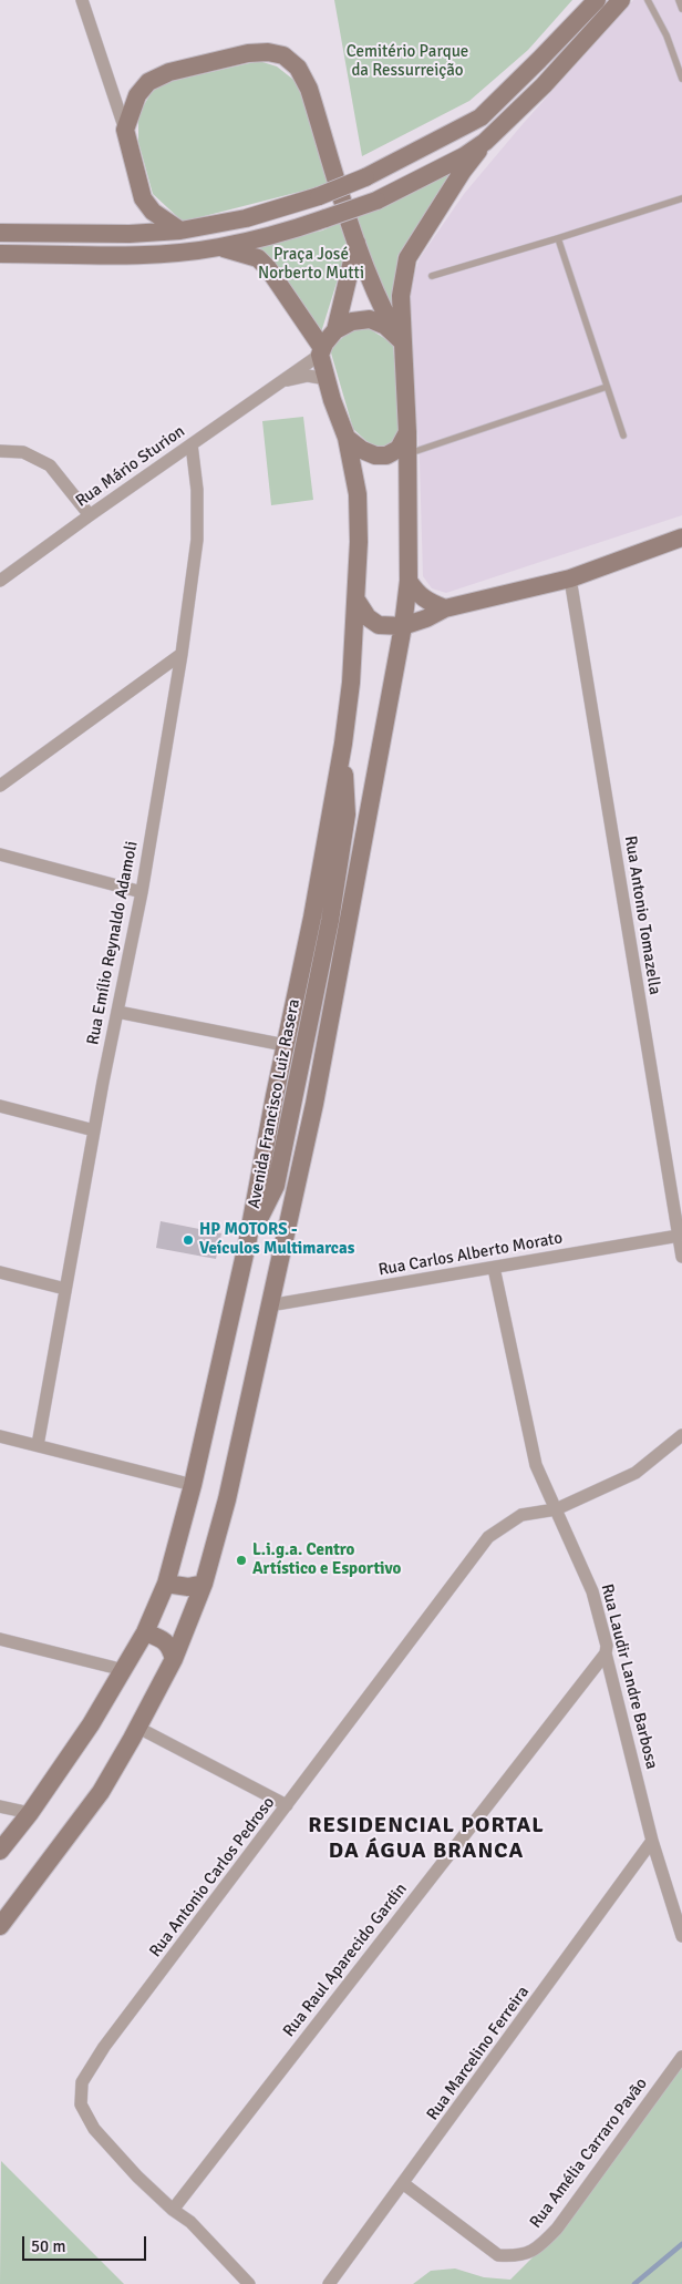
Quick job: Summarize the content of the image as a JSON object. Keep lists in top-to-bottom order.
{
  "streets": {
    "street": [
      "Rua Mário Sturion",
      "Rua Antonio Tomazella",
      "Rua Emílio Reynaldo Adamoli",
      "Avenida Francisco Luiz Rasera",
      "Rua Carlos Alberto Morato",
      "Rua Laudir Landre Barbosa",
      "Rua Antonio Carlos Pedroso",
      "Rua Raul Aparecido Gardin",
      "Rua Marcelino Ferreira",
      "Rua Amélia Carraro Pavão"
    ]
  },
  "crossings": [
    ["Rua Mário Sturion", "Rua Emílio Reynaldo Adamoli"],
    ["Rua Mário Sturion", "Avenida Francisco Luiz Rasera"],
    ["Rua Antonio Tomazella", "Rua Carlos Alberto Morato"],
    ["Rua Carlos Alberto Morato", "Rua Laudir Landre Barbosa"],
    ["Rua Laudir Landre Barbosa", "Rua Antonio Carlos Pedroso"],
    ["Rua Laudir Landre Barbosa", "Rua Raul Aparecido Gardin"],
    ["Rua Laudir Landre Barbosa", "Rua Marcelino Ferreira"],
    ["Rua Antonio Carlos Pedroso", "Rua Raul Aparecido Gardin"],
    ["Rua Marcelino Ferreira", "Rua Amélia Carraro Pavão"]
  ],
  "districts": ["RESIDENCIAL PORTAL DA ÁGUA BRANCA"],
  "parks": ["Cemitério Parque da Ressurreição", "Praça José Norberto Mutti"],
  "places": ["HP MOTORS - Veículos Multimarcas", "L.i.g.a. Centro Artístico e Esportivo"],
  "scale_bar": "50 m"
}
